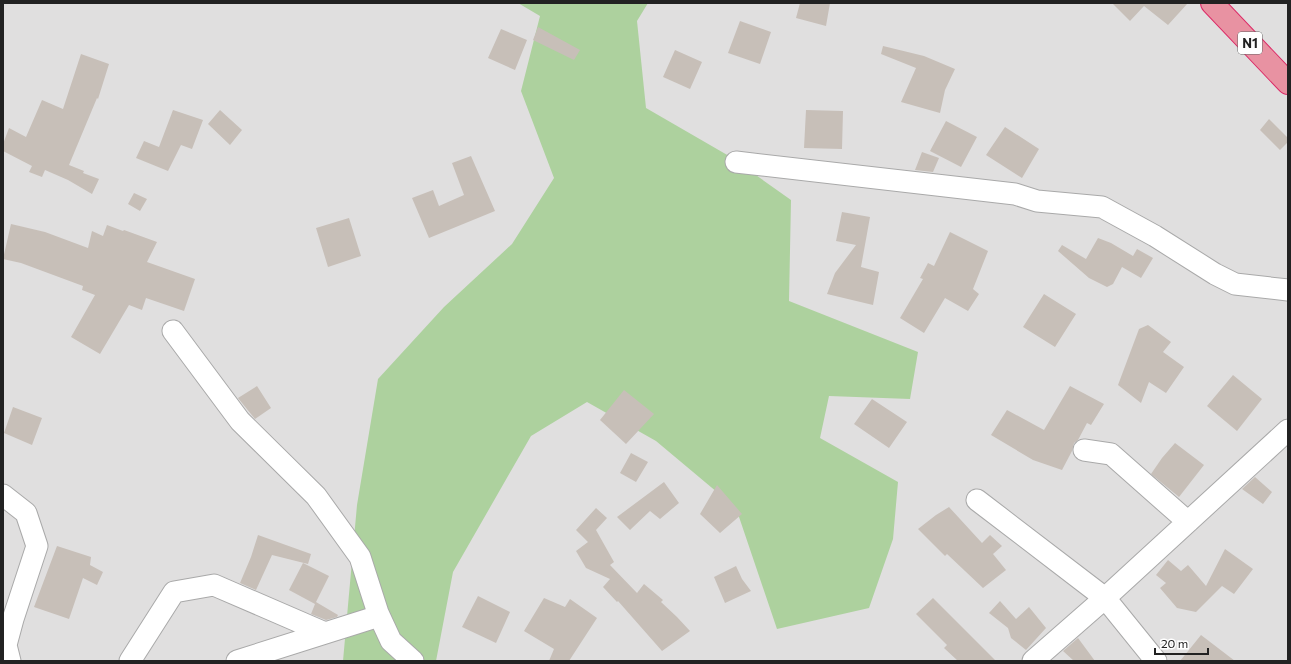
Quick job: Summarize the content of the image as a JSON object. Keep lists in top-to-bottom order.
{
  "streets": {
    "highway": ["N1"]
  },
  "scale_bar": "20 m"
}
